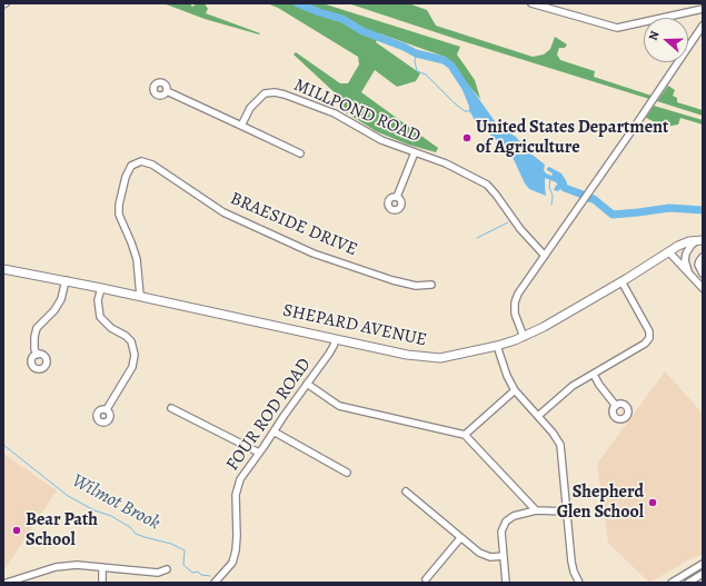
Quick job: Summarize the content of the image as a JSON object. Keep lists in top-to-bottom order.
{
  "streets": {
    "main road": ["SHEPARD AVENUE"],
    "street": ["MILLPOND ROAD", "BRAESIDE DRIVE", "FOUR ROD ROAD"]
  },
  "crossings": [
    ["BRAESIDE DRIVE", "SHEPARD AVENUE"],
    ["SHEPARD AVENUE", "FOUR ROD ROAD"]
  ],
  "water": ["Wilmot Brook"],
  "places": ["United States Department of Agriculture", "Shepherd Glen School", "Bear Path School"],
  "north": "left"
}
